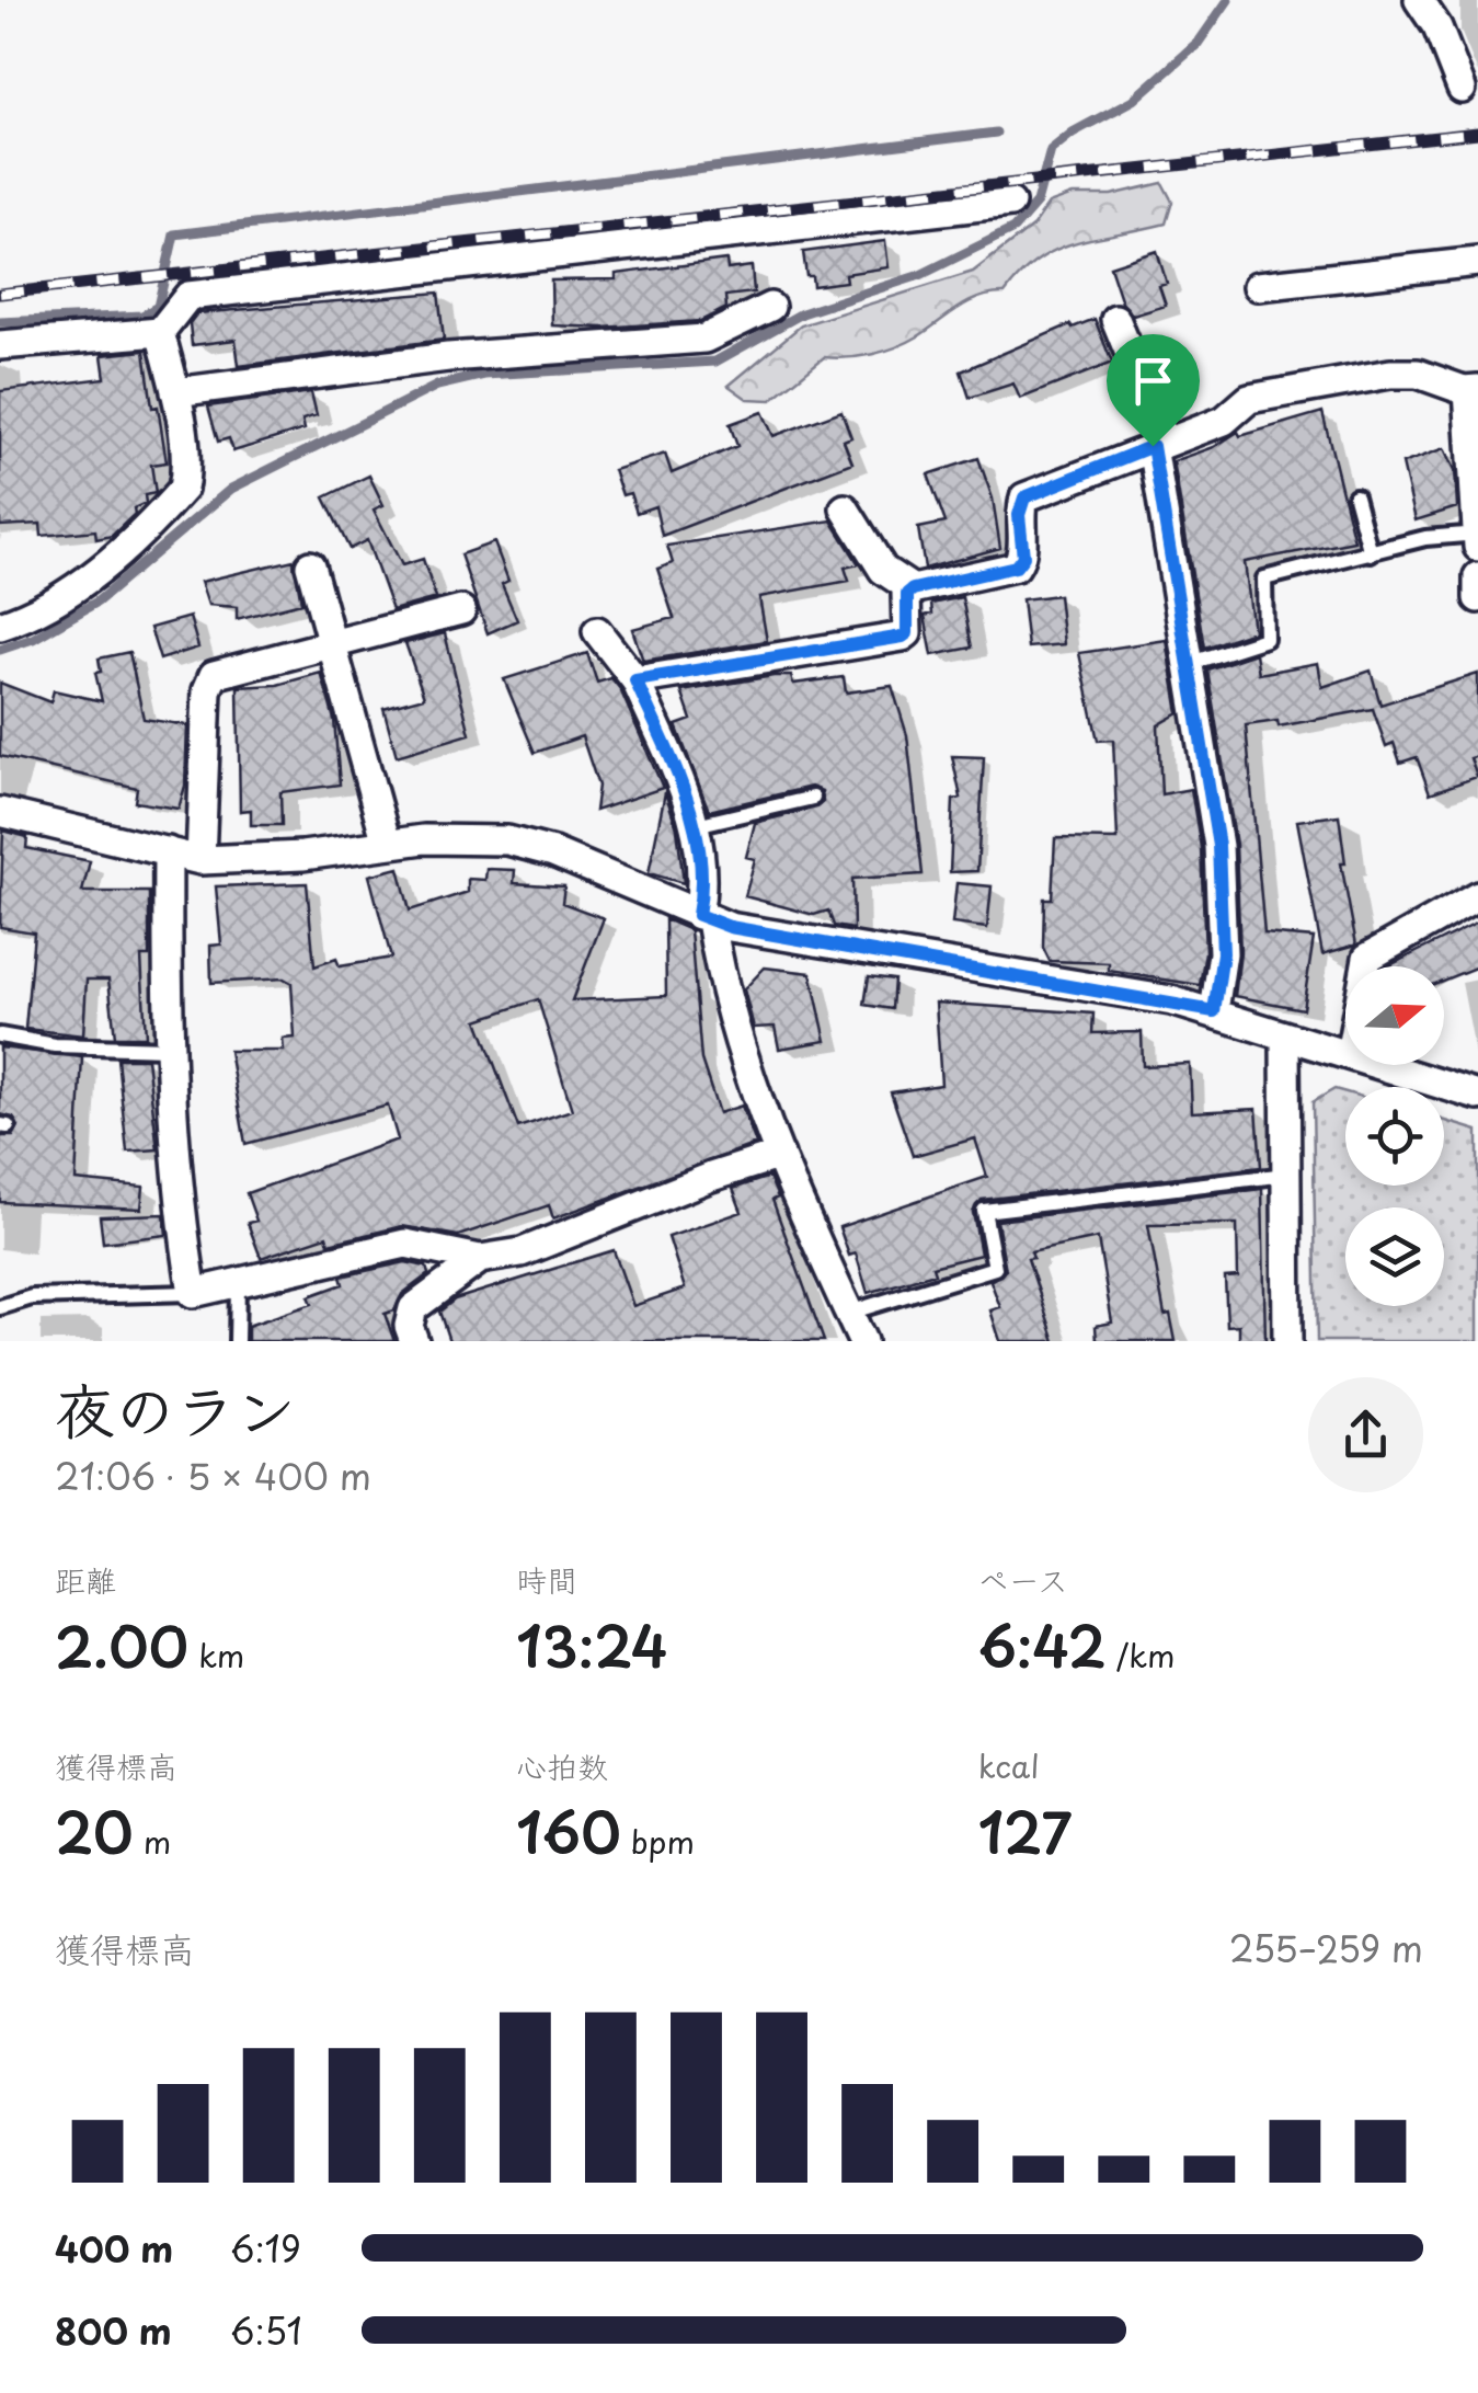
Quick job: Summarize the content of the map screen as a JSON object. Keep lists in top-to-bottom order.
{
  "north": "right",
  "page": {
    "heading": ["夜のラン", "21:06 · 5 × 400 m"],
    "stats": [
      ["距離", "2.00 km"],
      ["時間", "13:24"],
      ["ペース", "6:42 /km"],
      ["獲得標高", "20 m"],
      ["心拍数", "160 bpm"],
      ["kcal", "127"]
    ],
    "chart": ["獲得標高", "255–259 m"],
    "list": [
      {
        "name": "400 m",
        "note": "6:19"
      },
      {
        "name": "800 m",
        "note": "6:51"
      }
    ]
  }
}
